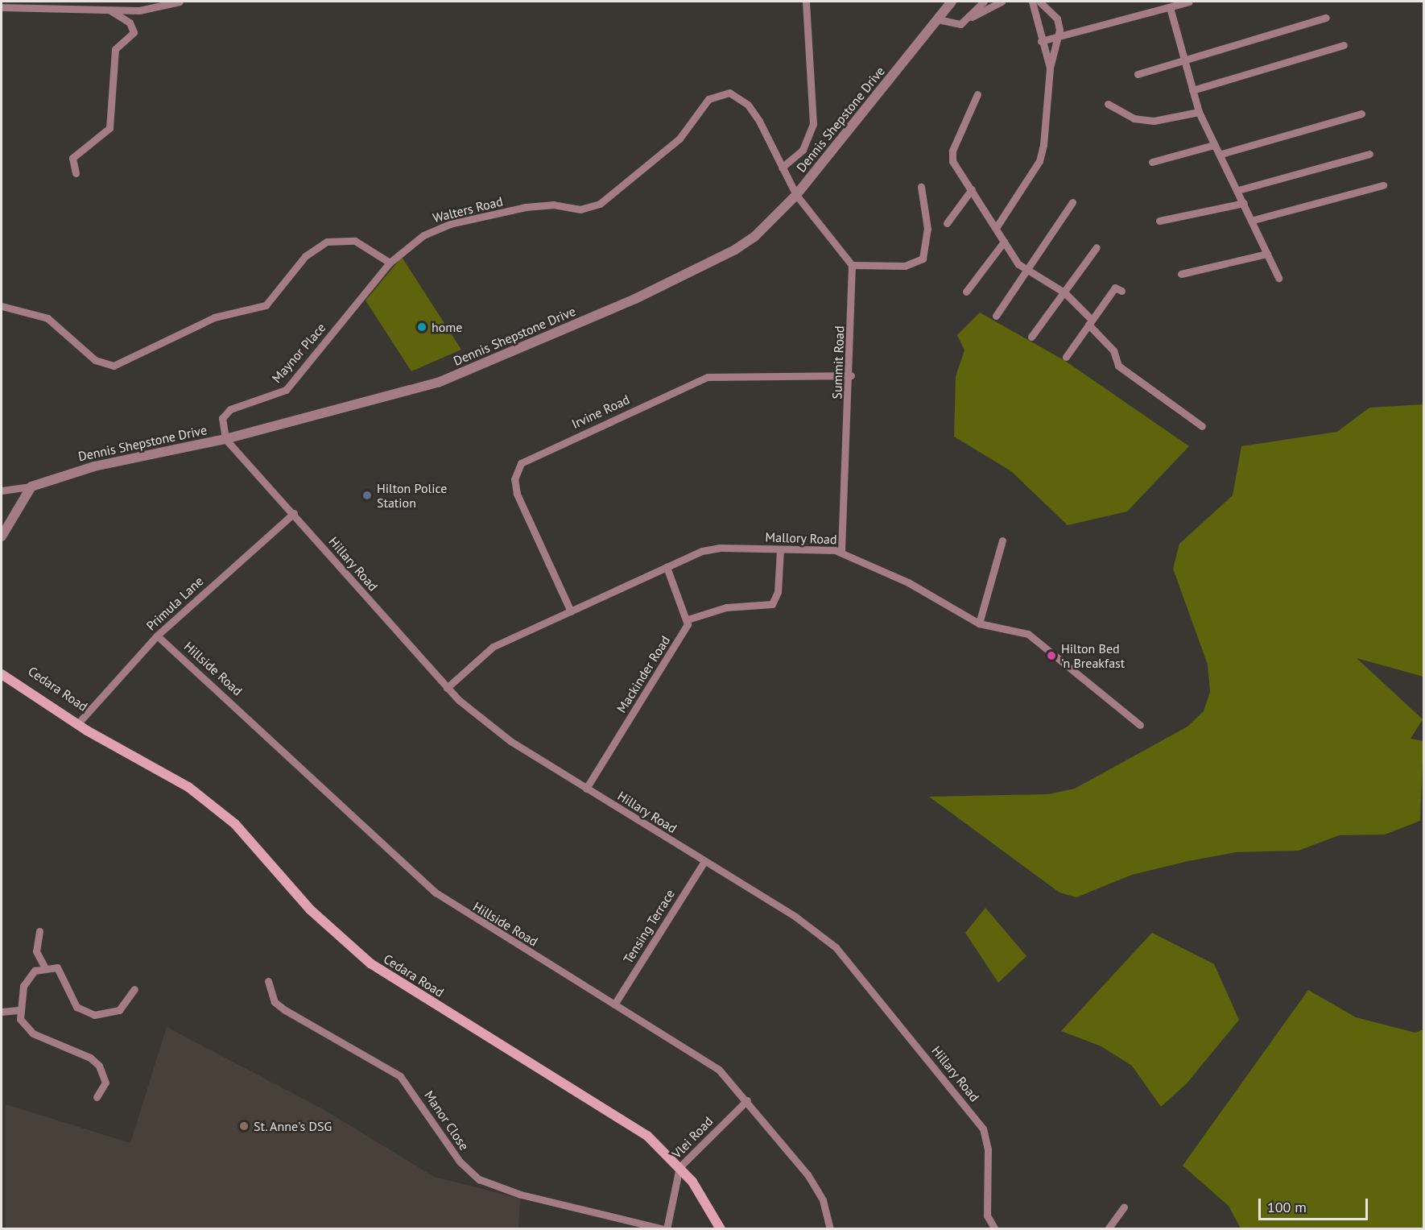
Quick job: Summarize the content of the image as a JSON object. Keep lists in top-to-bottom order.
{
  "streets": {
    "main road": ["Cedara Road"],
    "street": [
      "Dennis Shepstone Drive",
      "Walters Road",
      "Maynor Place",
      "Summit Road",
      "Irvine Road",
      "Mallory Road",
      "Hillary Road",
      "Primula Lane",
      "Hillside Road",
      "Mackinder Road",
      "Tensing Terrace",
      "Manor Close",
      "Vlei Road"
    ]
  },
  "crossings": [
    ["Dennis Shepstone Drive", "Walters Road"],
    ["Dennis Shepstone Drive", "Maynor Place"],
    ["Dennis Shepstone Drive", "Hillary Road"],
    ["Walters Road", "Maynor Place"],
    ["Maynor Place", "Hillary Road"],
    ["Summit Road", "Irvine Road"],
    ["Summit Road", "Mallory Road"],
    ["Irvine Road", "Mallory Road"],
    ["Mallory Road", "Hillary Road"],
    ["Hillary Road", "Primula Lane"],
    ["Hillary Road", "Mackinder Road"],
    ["Hillary Road", "Tensing Terrace"],
    ["Primula Lane", "Hillside Road"],
    ["Primula Lane", "Cedara Road"],
    ["Hillside Road", "Tensing Terrace"],
    ["Hillside Road", "Vlei Road"],
    ["Cedara Road", "Vlei Road"],
    ["Manor Close", "Vlei Road"]
  ],
  "places": [
    "home",
    "Hilton Police Station",
    "Hilton Bed 'n Breakfast",
    "St. Anne's DSG"
  ],
  "scale_bar": "100 m"
}
